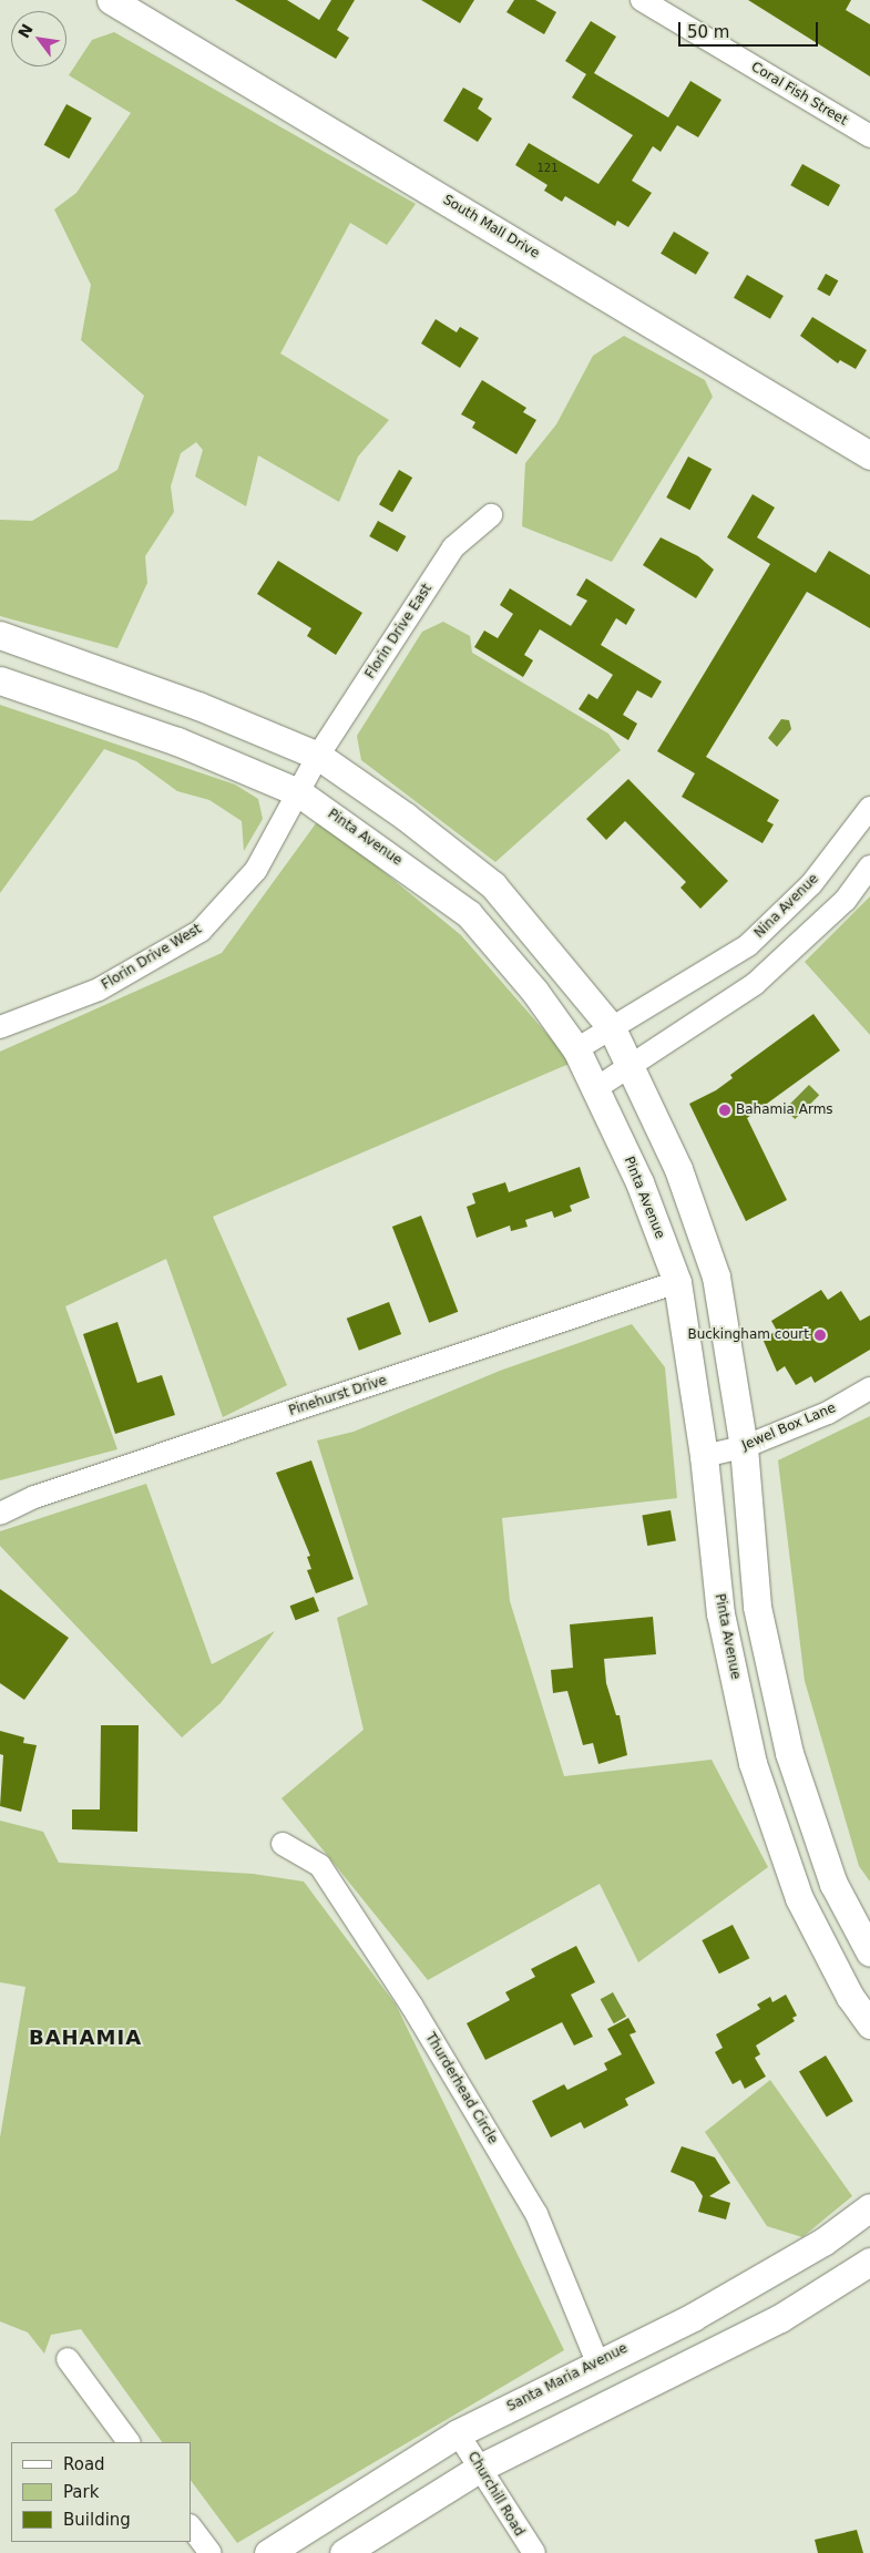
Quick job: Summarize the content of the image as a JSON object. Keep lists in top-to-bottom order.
{
  "streets": {
    "street": [
      "Coral Fish Street",
      "South Mall Drive",
      "Florin Drive East",
      "Pinta Avenue",
      "Nina Avenue",
      "Florin Drive West",
      "Pinehurst Drive",
      "Jewel Box Lane",
      "Thurderhead Circle",
      "Santa Maria Avenue",
      "Churchill Road"
    ]
  },
  "crossings": [
    ["Florin Drive East", "Florin Drive West"],
    ["Pinta Avenue", "Nina Avenue"],
    ["Pinta Avenue", "Florin Drive West"],
    ["Pinta Avenue", "Pinehurst Drive"],
    ["Pinta Avenue", "Jewel Box Lane"],
    ["Thurderhead Circle", "Santa Maria Avenue"],
    ["Santa Maria Avenue", "Churchill Road"]
  ],
  "districts": ["BAHAMIA"],
  "places": ["Bahamia Arms", "Buckingham court"],
  "house_numbers": ["121"],
  "legend": ["Road", "Park", "Building"],
  "scale_bar": "50 m",
  "north": "top left"
}
